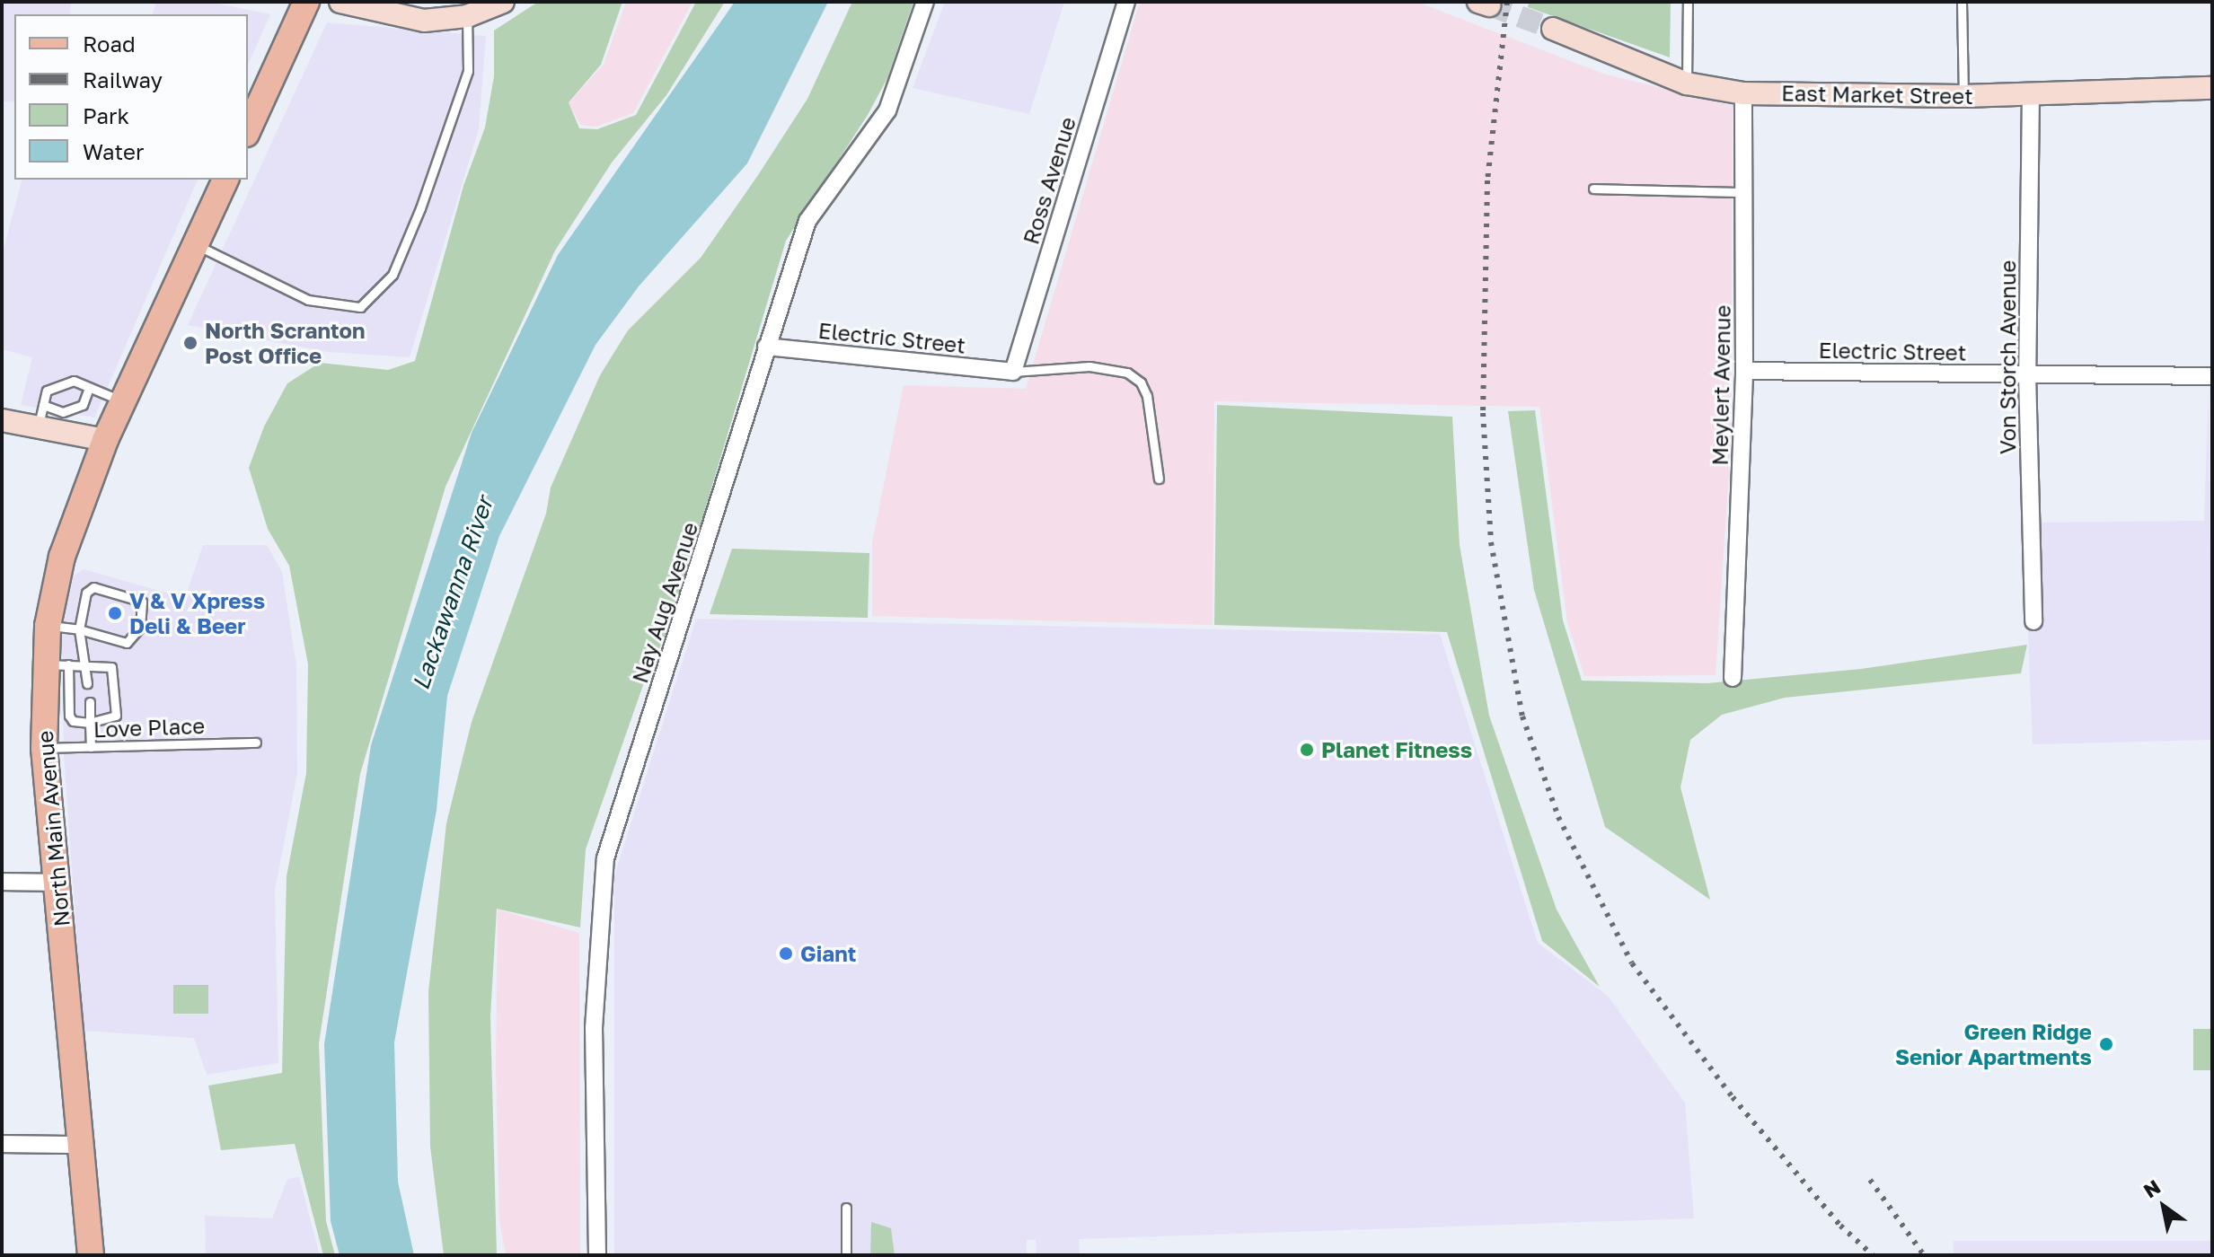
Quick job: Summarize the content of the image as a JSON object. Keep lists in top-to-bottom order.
{
  "streets": {
    "main road": ["North Main Avenue"],
    "street": [
      "East Market Street",
      "Ross Avenue",
      "Electric Street",
      "Von Storch Avenue",
      "Meylert Avenue",
      "Nay Aug Avenue"
    ],
    "lane": ["Love Place"]
  },
  "crossings": [
    ["East Market Street", "Von Storch Avenue"],
    ["East Market Street", "Meylert Avenue"],
    ["Ross Avenue", "Electric Street"],
    ["Electric Street", "Von Storch Avenue"],
    ["Electric Street", "Meylert Avenue"],
    ["Electric Street", "Nay Aug Avenue"],
    ["Love Place", "North Main Avenue"]
  ],
  "water": ["Lackawanna River"],
  "places": [
    "North Scranton Post Office",
    "V & V Xpress Deli & Beer",
    "Planet Fitness",
    "Giant",
    "Green Ridge Senior Apartments"
  ],
  "legend": [
    "Road",
    "Railway",
    "Park",
    "Water"
  ],
  "north": "top left"
}
